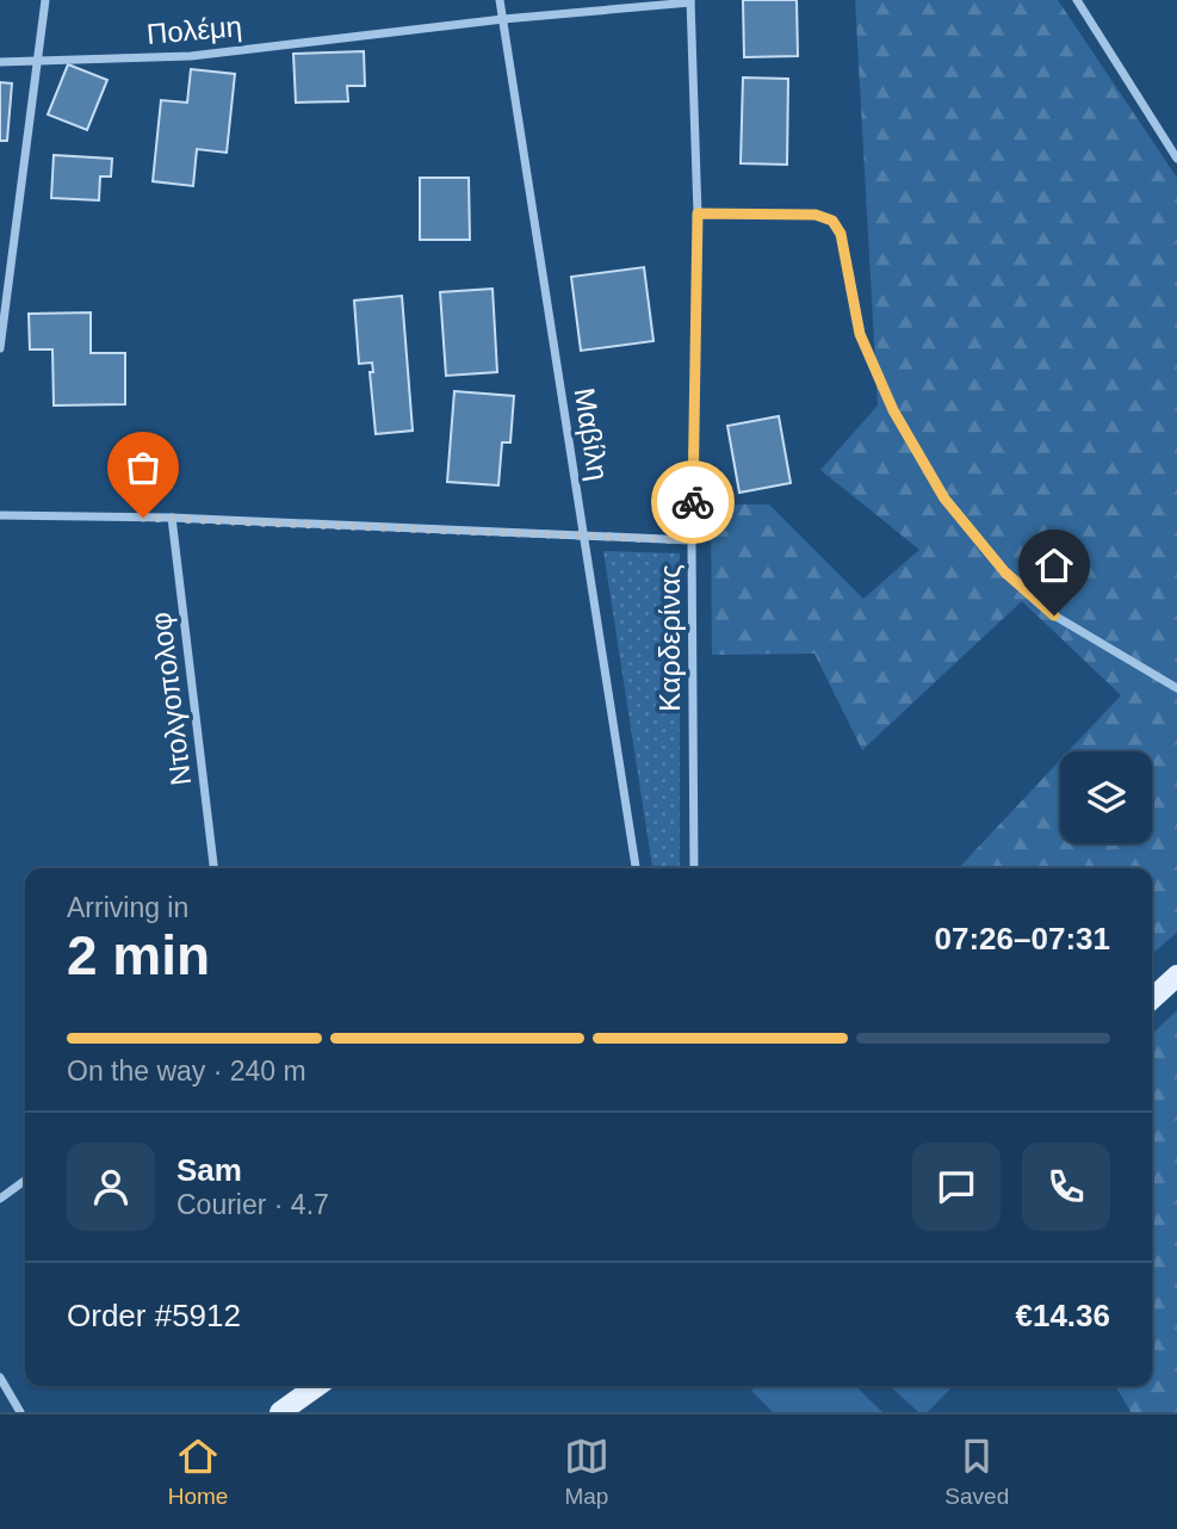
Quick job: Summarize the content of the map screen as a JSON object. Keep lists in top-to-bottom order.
{
  "streets": {
    "street": [
      "Πολέμη",
      "Μαβίλη",
      "Καρδερίνας",
      "Ντολγοπολοφ"
    ]
  },
  "crossings": [
    ["Πολέμη", "Μαβίλη"],
    ["Πολέμη", "Καρδερίνας"]
  ],
  "page": {
    "heading": ["2 min", "Arriving in", "07:26–07:31"],
    "panel": [
      "Sam",
      "Courier · 4.7",
      "Order #5912",
      "€14.36"
    ],
    "bar": "On the way · 240 m",
    "tabs": ["Home", "Map", "Saved"]
  }
}
